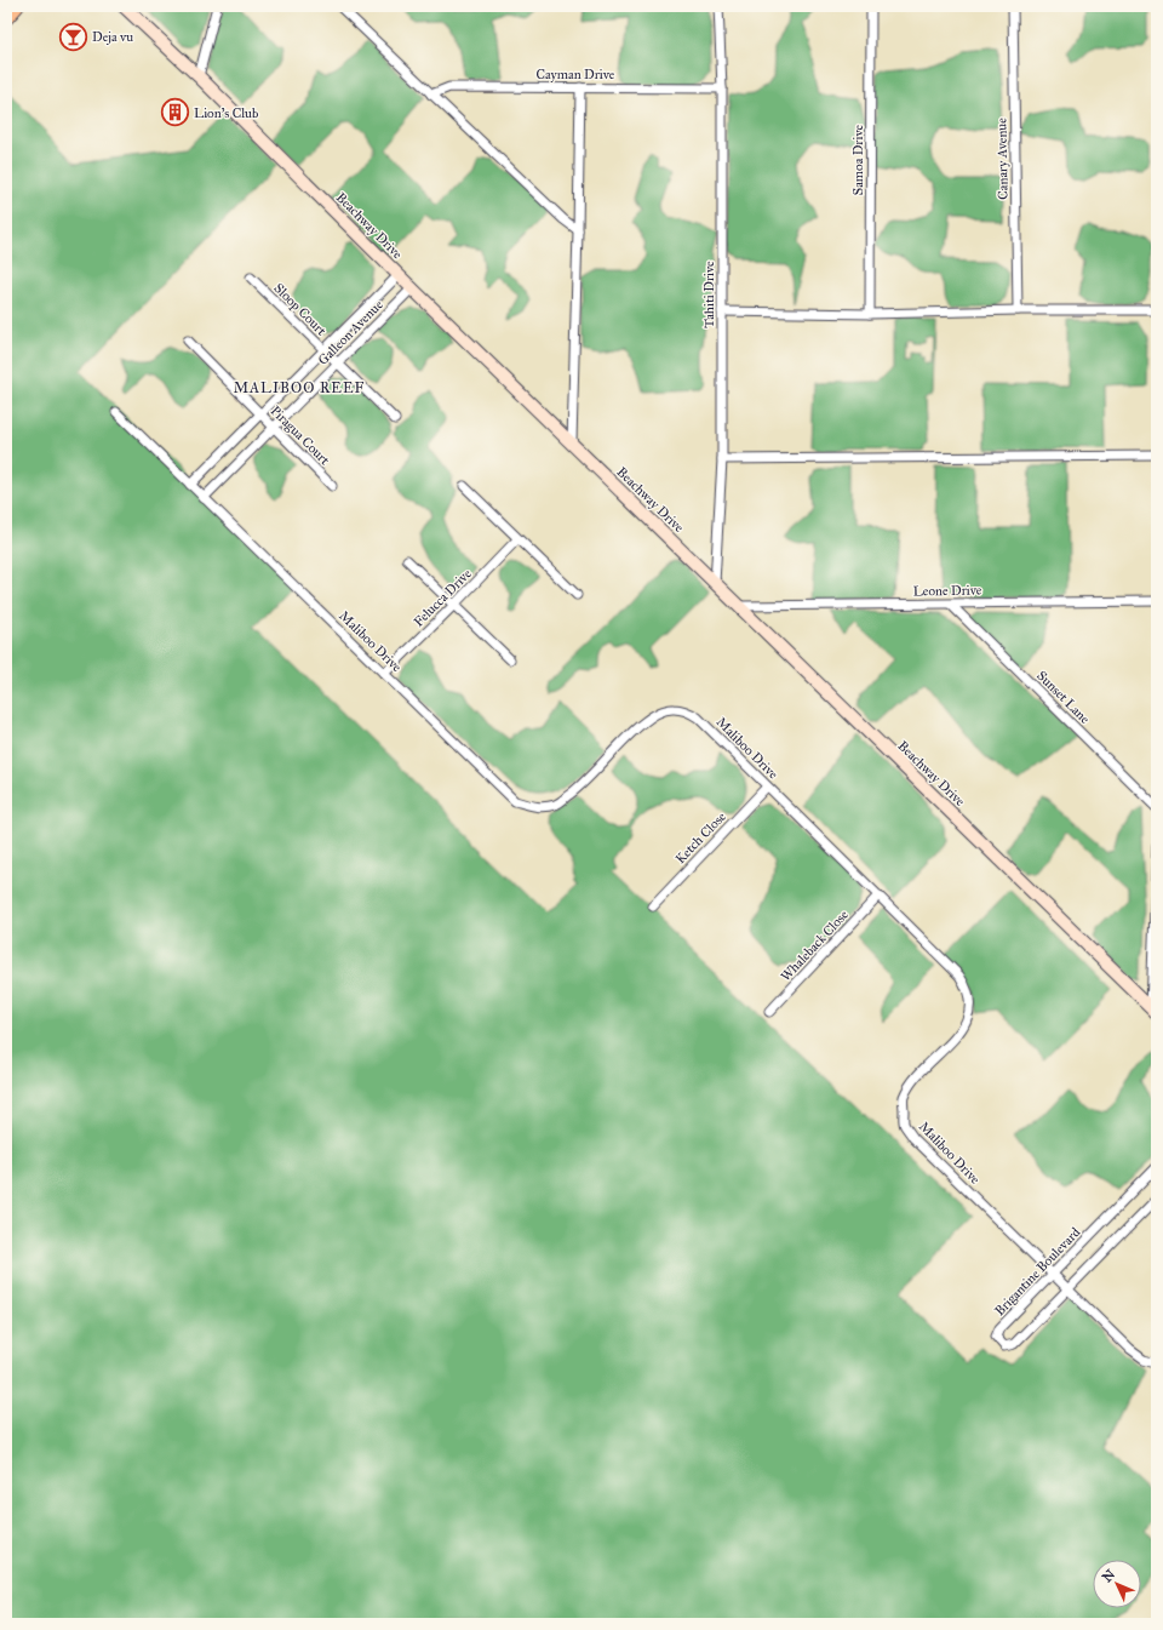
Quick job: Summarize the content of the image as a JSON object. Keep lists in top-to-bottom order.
{
  "streets": {
    "street": [
      "Cayman Drive",
      "Canary Avenue",
      "Samoa Drive",
      "Beachway Drive",
      "Tahiti Drive",
      "Sloop Court",
      "Galleon Avenue",
      "Piragua Court",
      "Leone Drive",
      "Felucca Drive",
      "Maliboo Drive",
      "Sunset Lane",
      "Ketch Close",
      "Whaleback Close",
      "Brigantine Boulevard"
    ]
  },
  "crossings": [
    ["Cayman Drive", "Tahiti Drive"],
    ["Beachway Drive", "Tahiti Drive"],
    ["Beachway Drive", "Galleon Avenue"],
    ["Beachway Drive", "Leone Drive"],
    ["Sloop Court", "Galleon Avenue"],
    ["Galleon Avenue", "Piragua Court"],
    ["Galleon Avenue", "Maliboo Drive"],
    ["Leone Drive", "Sunset Lane"],
    ["Felucca Drive", "Maliboo Drive"],
    ["Maliboo Drive", "Ketch Close"],
    ["Maliboo Drive", "Whaleback Close"],
    ["Maliboo Drive", "Brigantine Boulevard"]
  ],
  "districts": ["MALIBOO REEF"],
  "places": {
    "bar": ["Deja vu"],
    "building": ["Lion's Club"]
  },
  "north": "top left"
}
